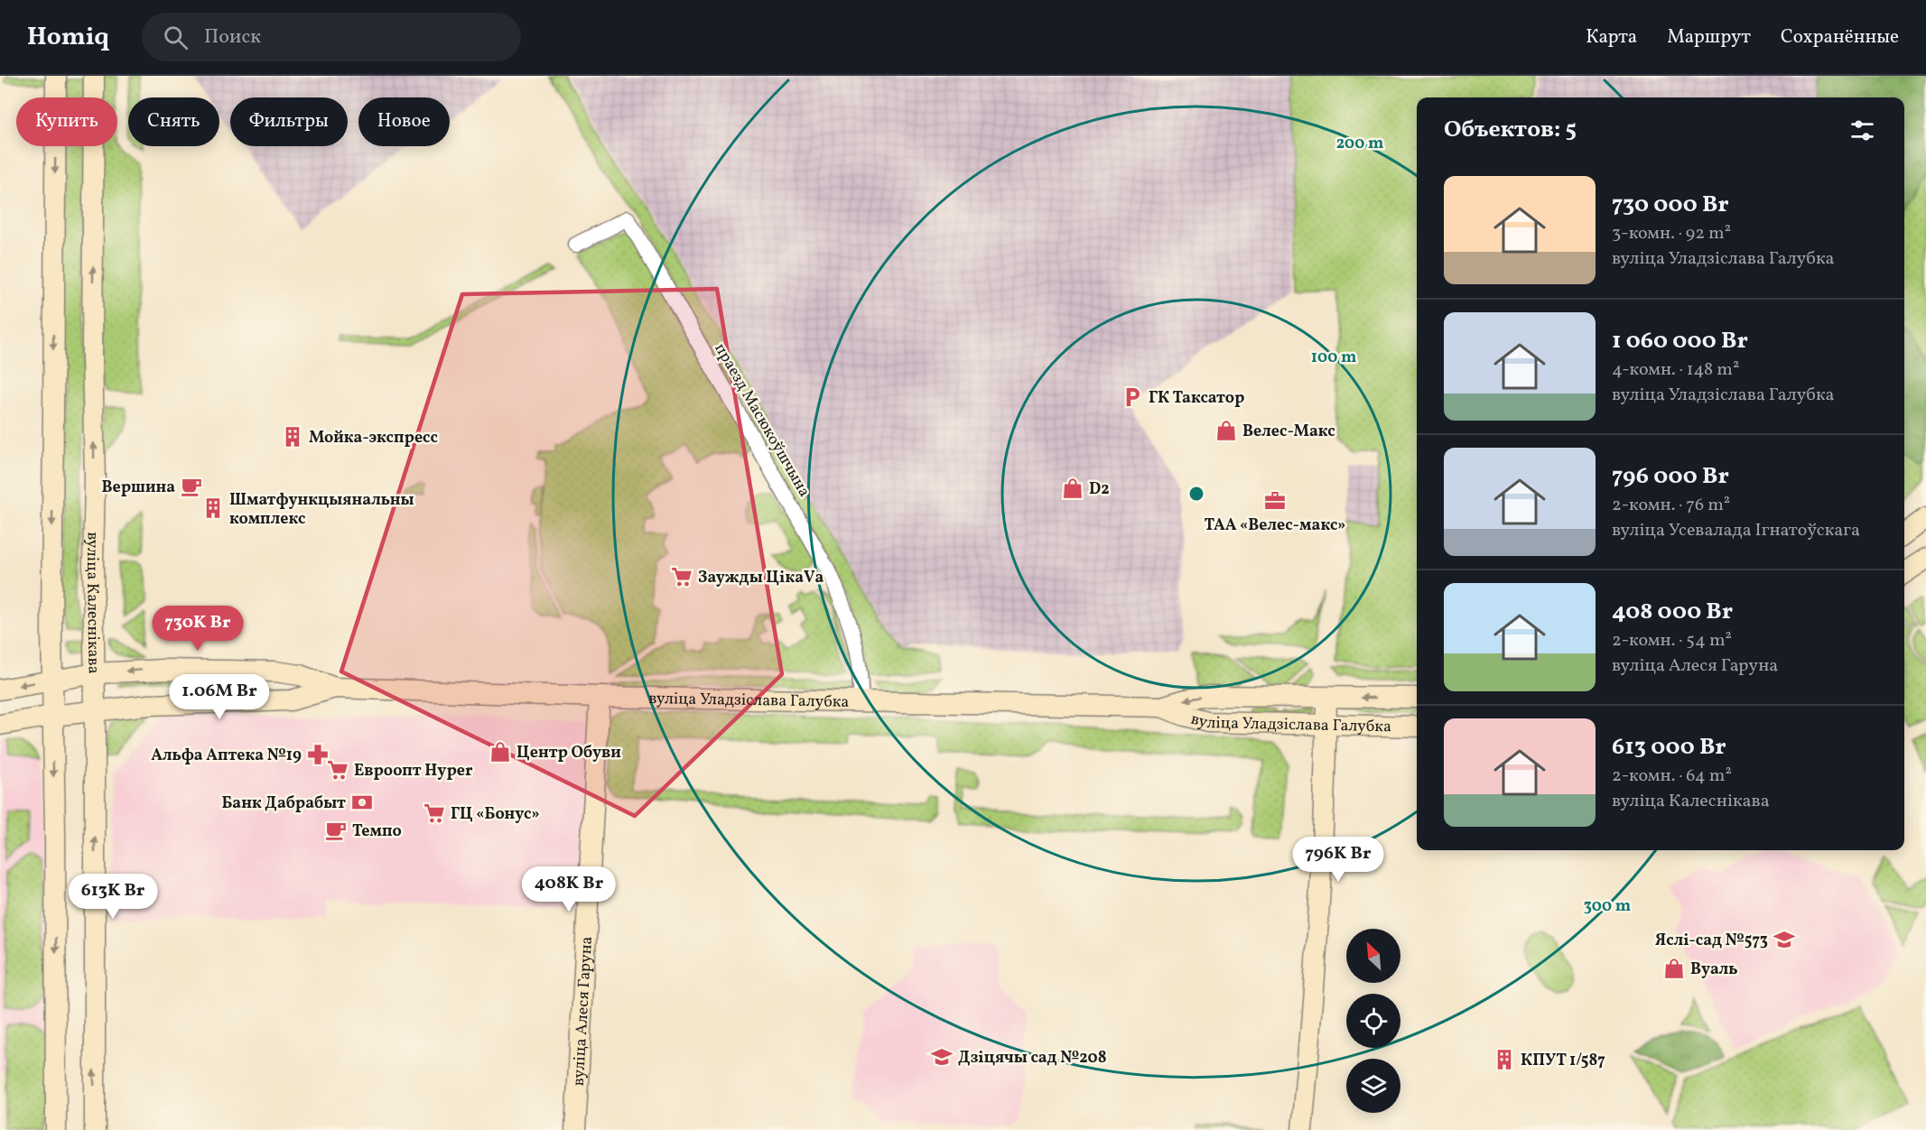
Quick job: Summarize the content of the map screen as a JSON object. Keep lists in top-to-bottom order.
{
  "streets": {
    "main road": ["вуліца Калеснікава", "вуліца Уладзіслава Галубка", "вуліца Алеся Гаруна"],
    "street": ["праезд Масюкоўшчына"]
  },
  "crossings": [
    ["праезд Масюкоўшчына", "вуліца Уладзіслава Галубка"],
    ["вуліца Калеснікава", "вуліца Уладзіслава Галубка"],
    ["вуліца Уладзіслава Галубка", "вуліца Алеся Гаруна"]
  ],
  "places": {
    "parking": ["ГК Таксатор"],
    "shop": [
      "Велес-Макс",
      "D2",
      "Центр Обуви",
      "Вуаль"
    ],
    "building": ["Мойка-экспресс", "Шматфункцыянальны комплекс", "КПУТ 1/587"],
    "cafe": ["Вершина", "Темпо"],
    "office": ["ТАА «Велес-макс»"],
    "supermarket": ["Заужды ЦікаVа", "Евроопт Hyper", "ГЦ «Бонус»"],
    "pharmacy": ["Альфа Аптека №19"],
    "bank": ["Банк Дабрабыт"],
    "school or university": ["Яслі-сад №573", "Дзіцячы сад №208"]
  },
  "north": "top left",
  "page": {
    "header": "Homiq",
    "search": "Поиск",
    "nav": ["Карта", "Маршрут", "Сохранённые"],
    "chip": [
      "Купить",
      "Снять",
      "Фильтры",
      "Новое"
    ],
    "heading": "Объектов: 5",
    "list": [
      {
        "name": "730 000 Br",
        "note": "3-комн. · 92 m² · вуліца Уладзіслава Галубка"
      },
      {
        "name": "1 060 000 Br",
        "note": "4-комн. · 148 m² · вуліца Уладзіслава Галубка"
      },
      {
        "name": "796 000 Br",
        "note": "2-комн. · 76 m² · вуліца Усевалада Ігнатоўскага"
      },
      {
        "name": "408 000 Br",
        "note": "2-комн. · 54 m² · вуліца Алеся Гаруна"
      },
      {
        "name": "613 000 Br",
        "note": "2-комн. · 64 m² · вуліца Калеснікава"
      }
    ],
    "price": [
      "730K Br",
      "1.06M Br",
      "796K Br",
      "408K Br",
      "613K Br"
    ]
  },
  "rings": ["200 m", "100 m", "300 m"]
}
